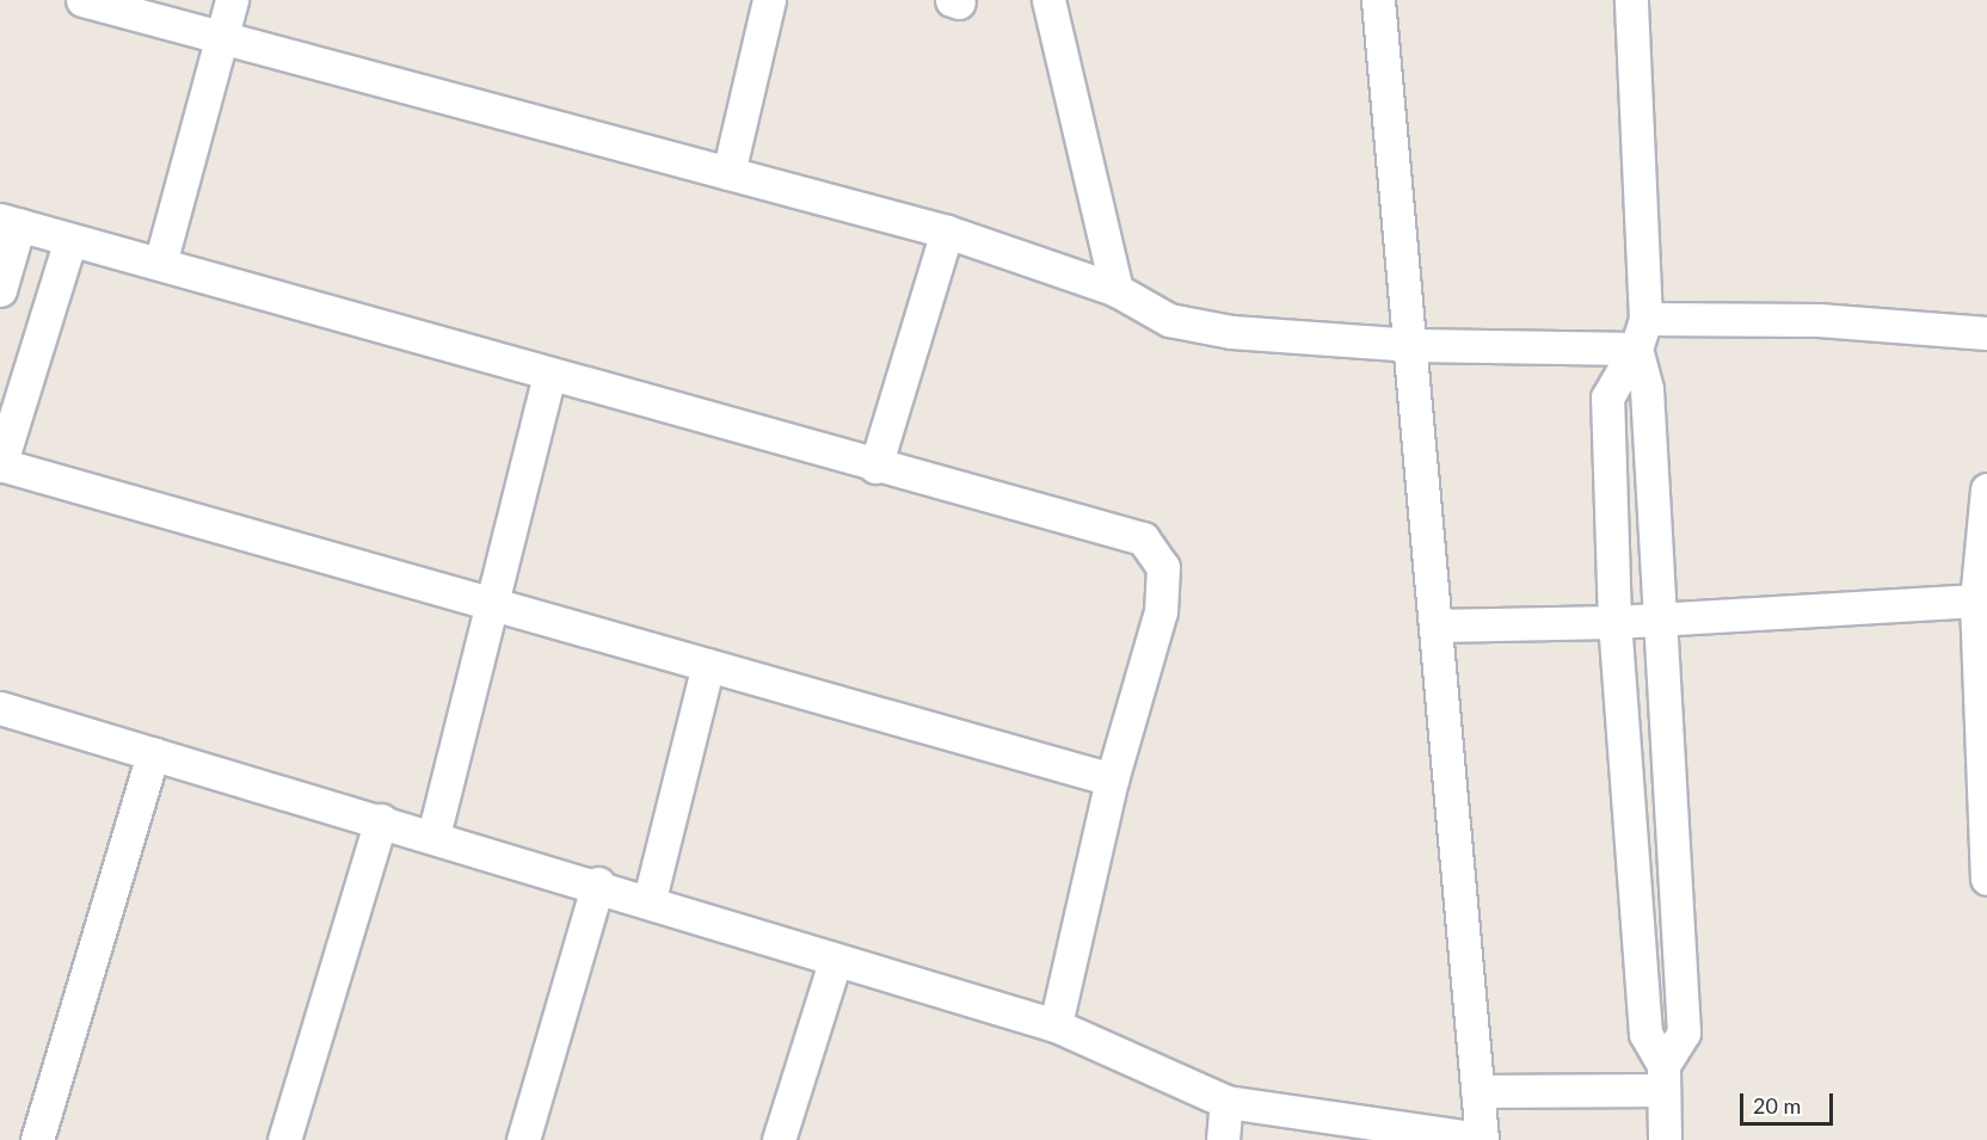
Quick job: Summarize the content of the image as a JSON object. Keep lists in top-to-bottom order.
{
  "scale_bar": "20 m"
}
